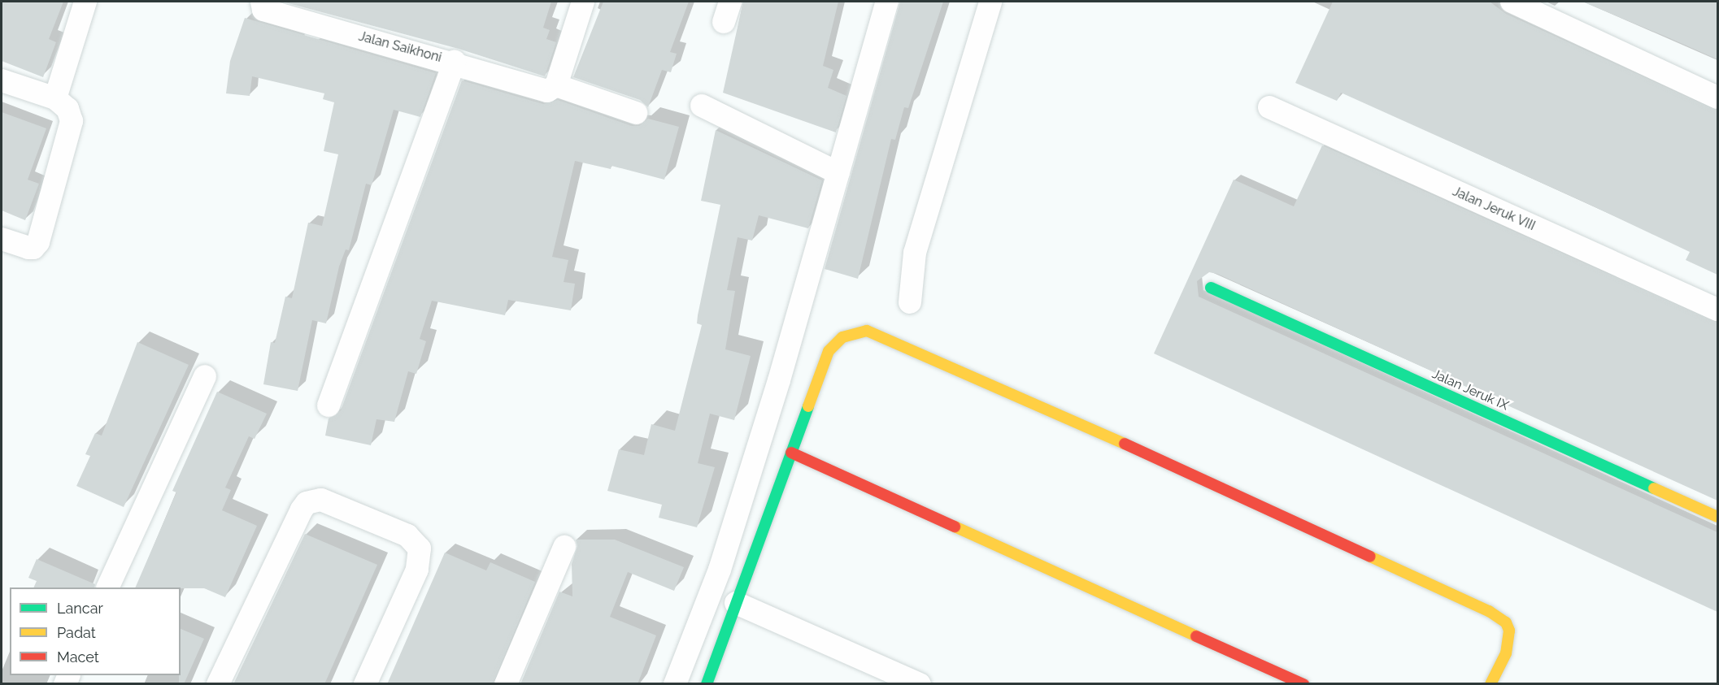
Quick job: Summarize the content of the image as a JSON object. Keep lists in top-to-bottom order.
{
  "streets": {
    "street": ["Jalan Saikhoni", "Jalan Jeruk VIII", "Jalan Jeruk IX"]
  },
  "legend": ["Lancar", "Padat", "Macet"]
}
